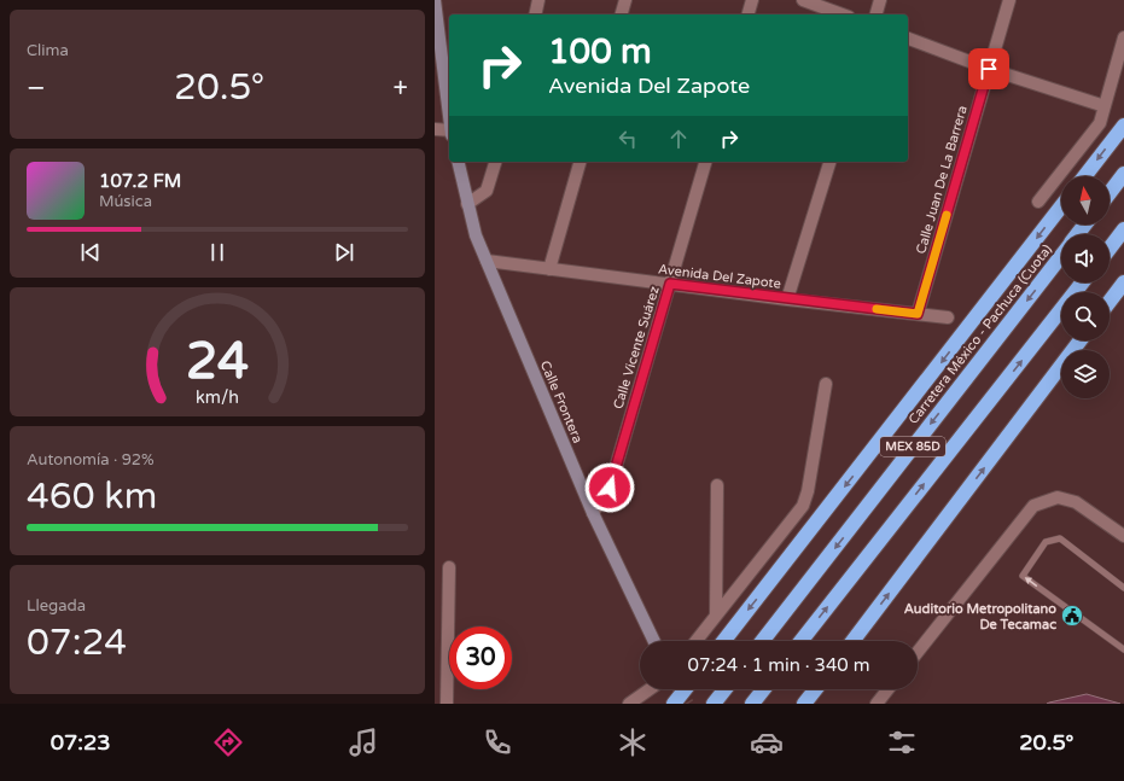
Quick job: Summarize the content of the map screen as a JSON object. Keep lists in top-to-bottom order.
{
  "streets": {
    "highway": ["Carretera México - Pachuca (Cuota)", "MEX 85D"],
    "main road": ["Calle Frontera"],
    "street": ["Calle Juan De La Barrera", "Avenida Del Zapote", "Calle Vicente Suárez"]
  },
  "crossings": [
    ["Calle Juan De La Barrera", "Avenida Del Zapote"],
    ["Avenida Del Zapote", "Calle Vicente Suárez"],
    ["Avenida Del Zapote", "Calle Frontera"],
    ["Calle Vicente Suárez", "Calle Frontera"]
  ],
  "places": {
    "public building": ["Auditorio Metropolitano De Tecamac"]
  },
  "north": "top",
  "page": {
    "tile": [
      "Clima",
      ["Autonomía · 92%", "460 km"],
      ["Llegada", "07:24"]
    ],
    "turn": ["100 m", "Avenida Del Zapote"],
    "heat": ["−", "20.5°", "+"],
    "song": ["107.2 FM", "Música"],
    "limit": "30",
    "trip": "07:24 · 1 min · 340 m",
    "tabs": ["07:23", "20.5°"],
    "gauge": ["24", "km/h"]
  }
}
